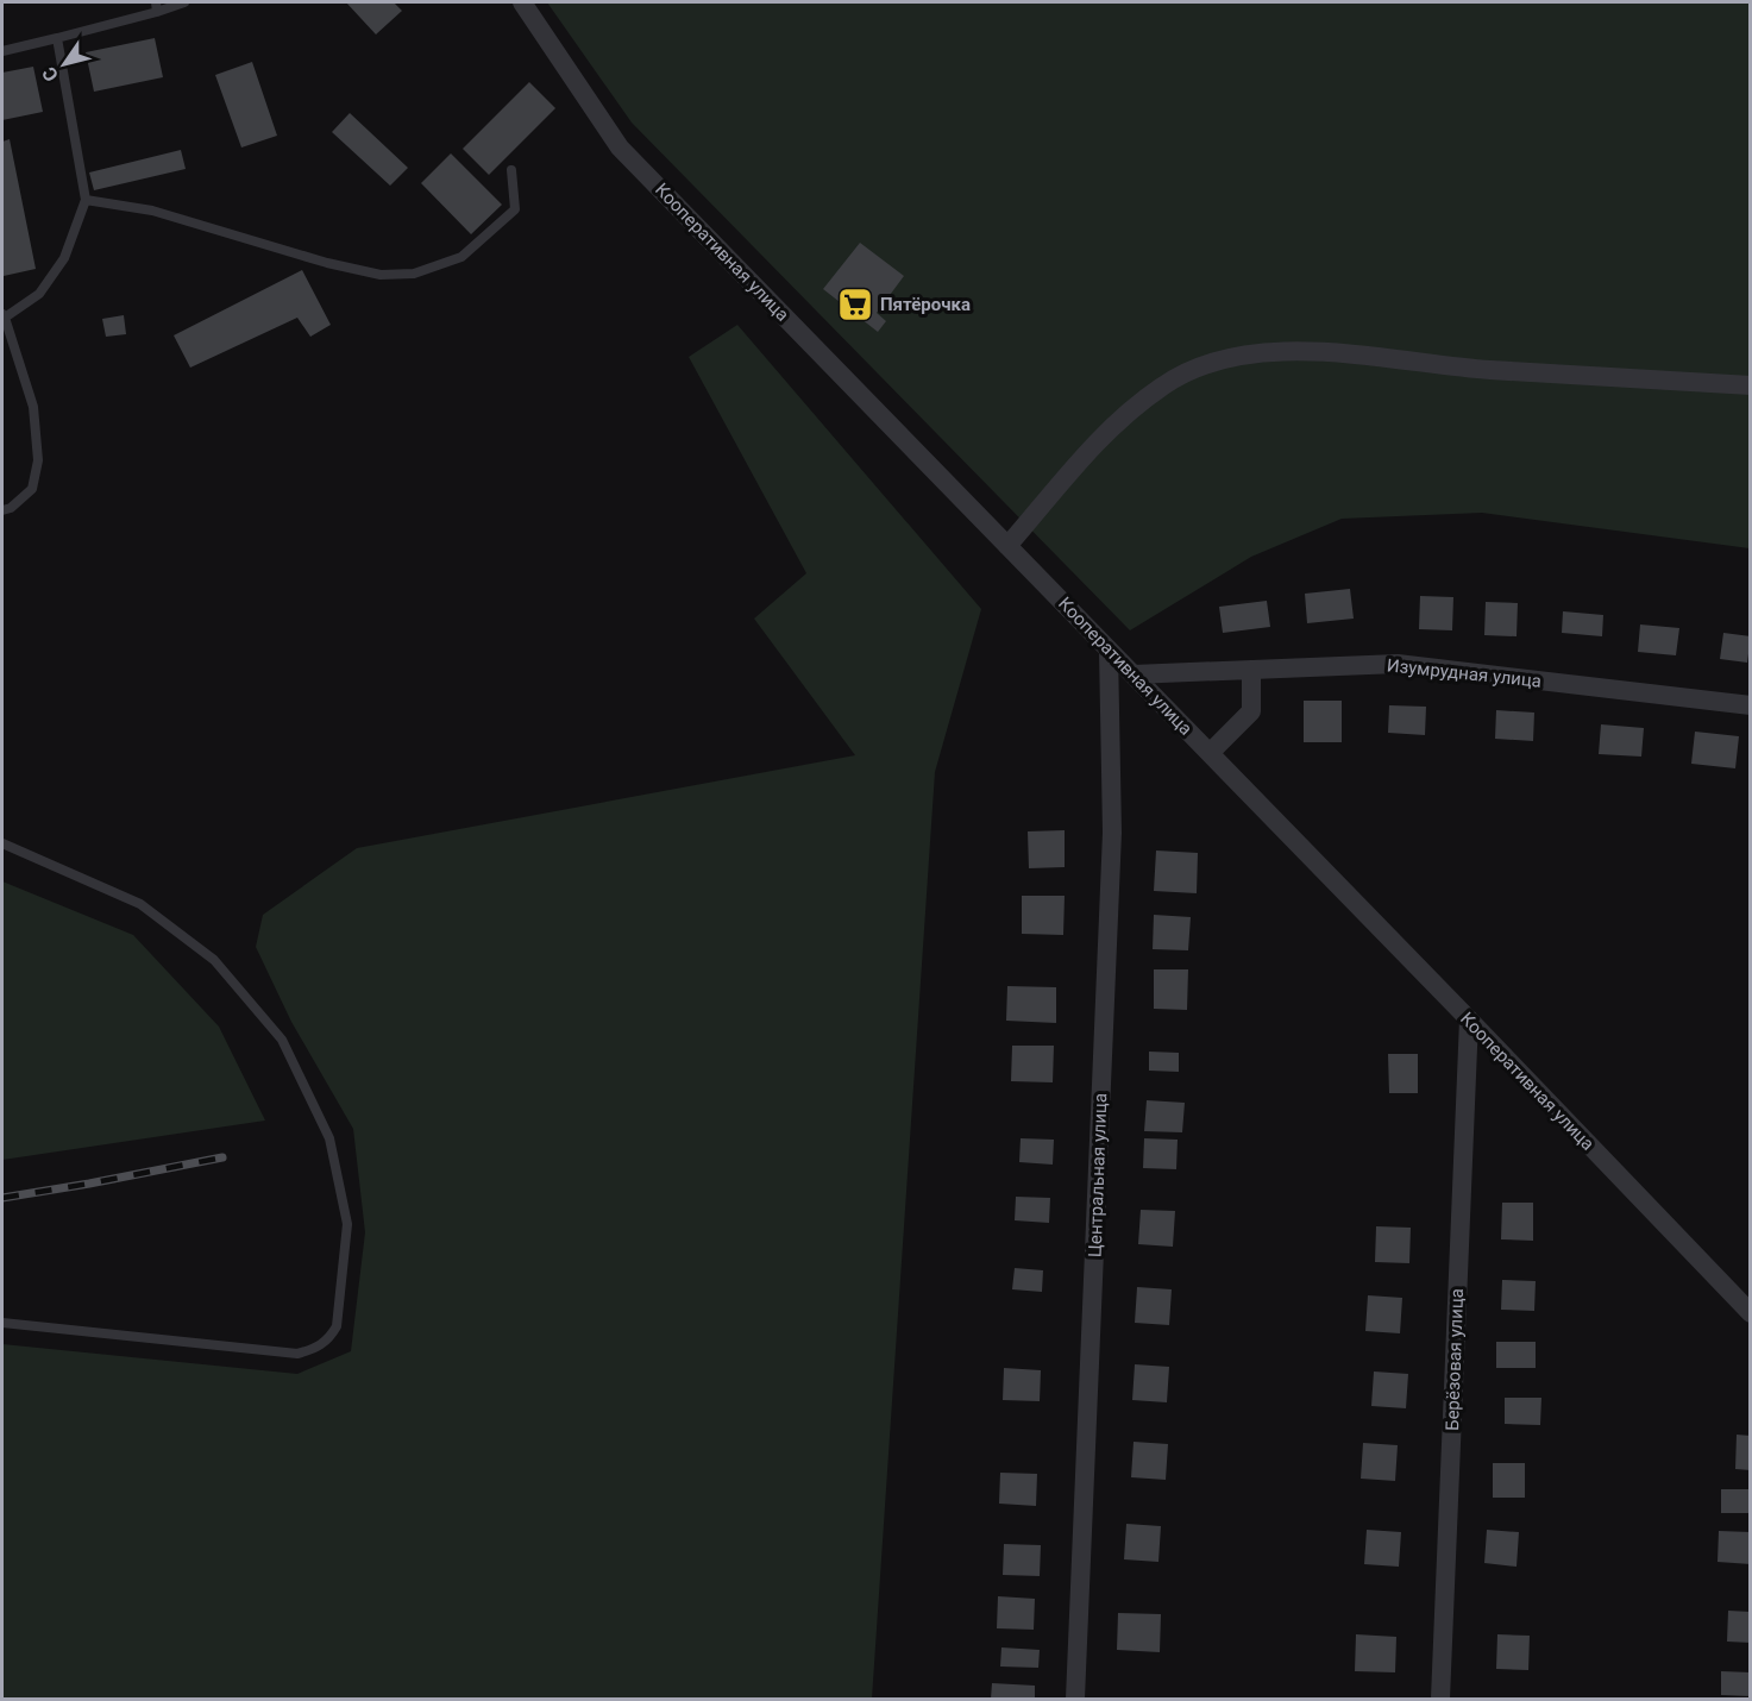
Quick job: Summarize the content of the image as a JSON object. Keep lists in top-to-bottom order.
{
  "streets": {
    "street": [
      "Кооперативная улица",
      "Изумрудная улица",
      "Центральная улица",
      "Берёзовая улица"
    ]
  },
  "crossings": [
    ["Кооперативная улица", "Изумрудная улица"],
    ["Кооперативная улица", "Центральная улица"],
    ["Кооперативная улица", "Берёзовая улица"]
  ],
  "places": {
    "supermarket": ["Пятёрочка"]
  },
  "north": "bottom left"
}
